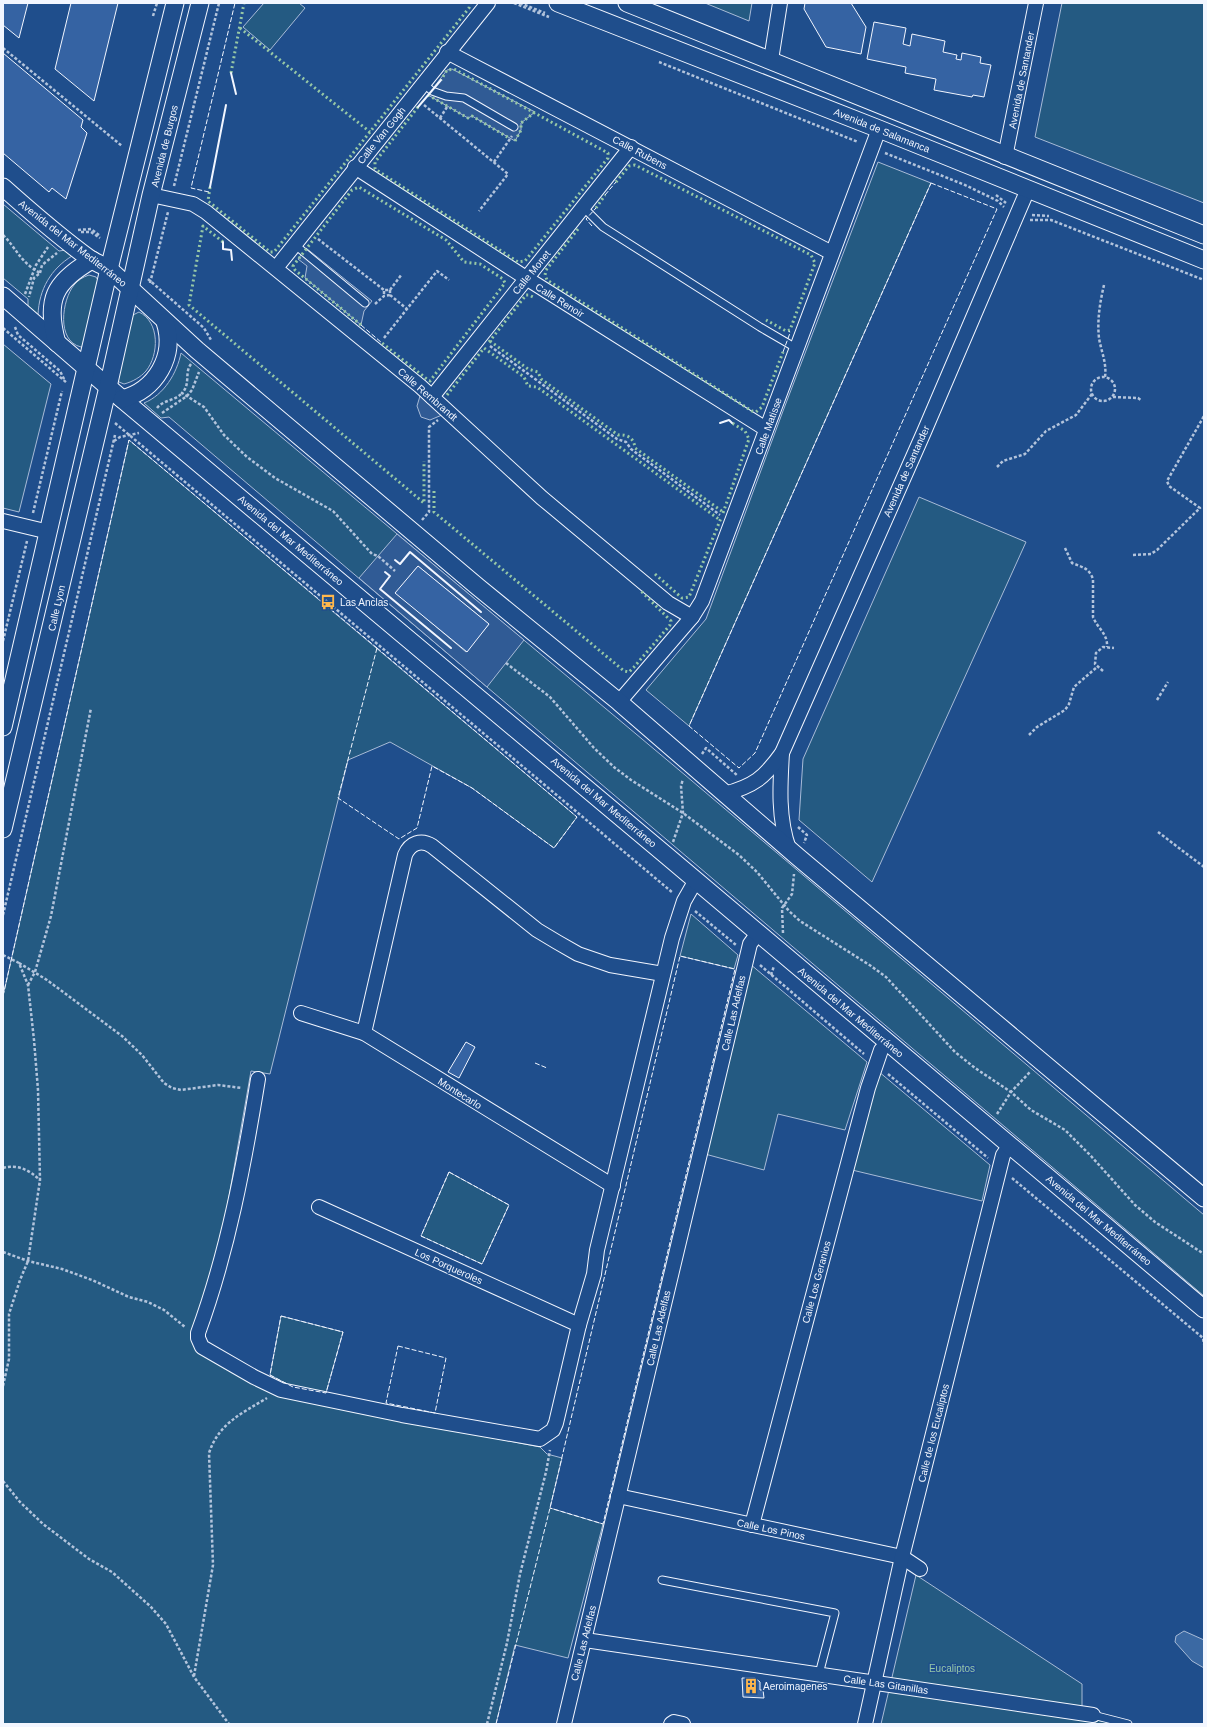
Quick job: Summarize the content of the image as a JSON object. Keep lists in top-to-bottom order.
{
  "streets": {
    "street": [
      "Avenida de Santander",
      "Avenida de Salamanca",
      "Calle Van Gogh",
      "Avenida de Burgos",
      "Calle Rubens",
      "Avenida del Mar Mediterráneo",
      "Calle Monet",
      "Calle Renoir",
      "Calle Rembrandt",
      "Calle Matisse",
      "Calle Lyon",
      "Calle Las Adelfas",
      "Montecarlo",
      "Los Porqueroles",
      "Calle Los Geranios",
      "Calle de los Eucaliptos",
      "Calle Los Pinos",
      "Calle Las Gitanillas"
    ]
  },
  "crossings": [
    ["Avenida de Santander", "Avenida de Salamanca"],
    ["Avenida de Santander", "Avenida del Mar Mediterráneo"],
    ["Avenida de Salamanca", "Calle Matisse"],
    ["Calle Van Gogh", "Calle Rubens"],
    ["Calle Van Gogh", "Calle Renoir"],
    ["Calle Van Gogh", "Calle Rembrandt"],
    ["Avenida de Burgos", "Avenida del Mar Mediterráneo"],
    ["Avenida de Burgos", "Calle Rembrandt"],
    ["Avenida de Burgos", "Calle Lyon"],
    ["Calle Rubens", "Calle Monet"],
    ["Calle Rubens", "Calle Matisse"],
    ["Avenida del Mar Mediterráneo", "Calle Matisse"],
    ["Avenida del Mar Mediterráneo", "Calle Lyon"],
    ["Avenida del Mar Mediterráneo", "Calle Las Adelfas"],
    ["Avenida del Mar Mediterráneo", "Calle Los Geranios"],
    ["Avenida del Mar Mediterráneo", "Calle de los Eucaliptos"],
    ["Calle Monet", "Calle Renoir"],
    ["Calle Monet", "Calle Rembrandt"],
    ["Calle Renoir", "Calle Matisse"],
    ["Calle Rembrandt", "Calle Matisse"],
    ["Calle Las Adelfas", "Calle Los Pinos"],
    ["Calle Las Adelfas", "Calle Las Gitanillas"],
    ["Calle Los Geranios", "Calle Los Pinos"],
    ["Calle de los Eucaliptos", "Calle Los Pinos"],
    ["Calle de los Eucaliptos", "Calle Las Gitanillas"]
  ],
  "parks": ["Eucaliptos"],
  "places": {
    "bus stop": ["Las Anclas"],
    "building": ["Aeroimagenes"]
  }
}
